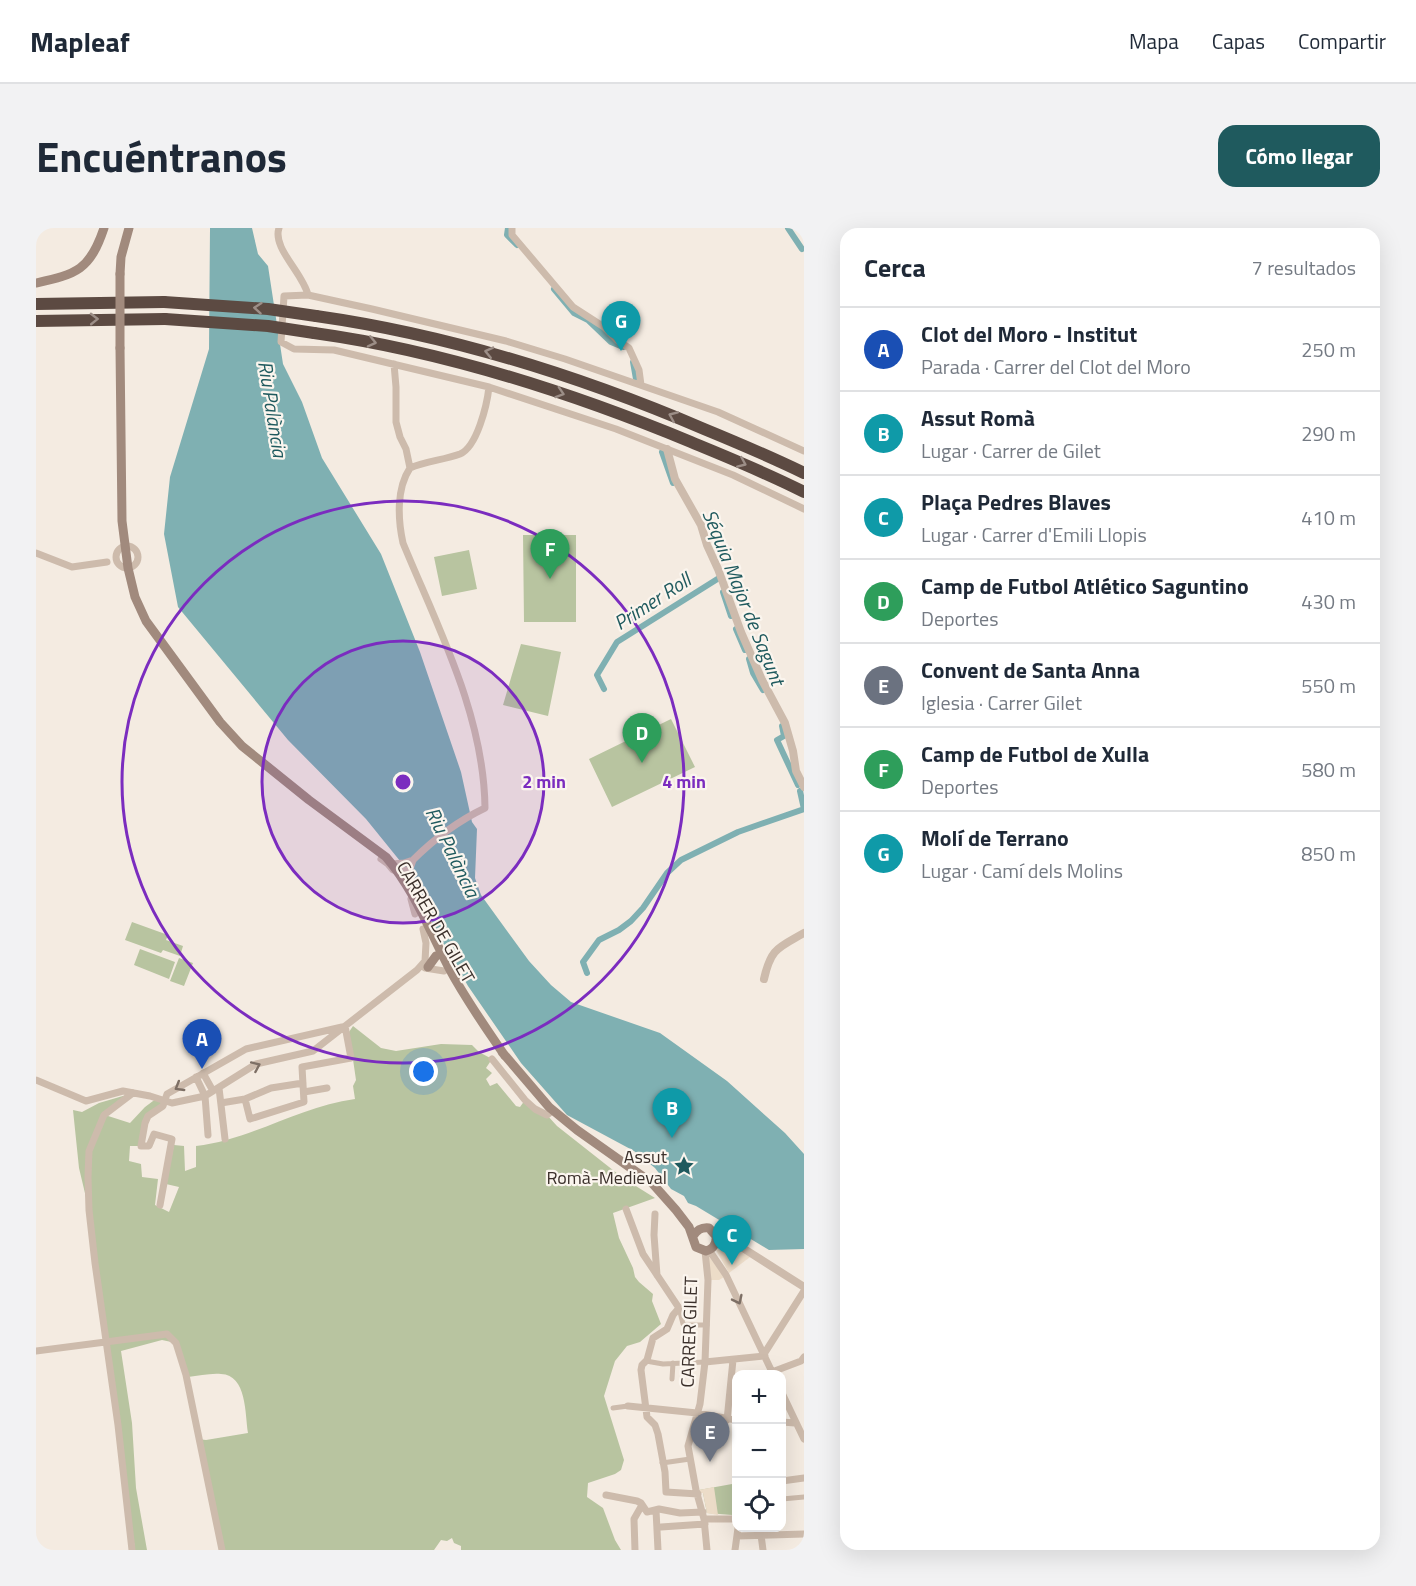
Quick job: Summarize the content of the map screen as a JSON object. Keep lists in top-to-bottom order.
{
  "streets": {
    "main road": ["CARRER DE GILET"],
    "street": ["CARRER GILET"]
  },
  "crossings": [
    ["CARRER DE GILET", "CARRER GILET"]
  ],
  "water": ["Riu Palància", "Séquia Major de Sagunt", "Primer Roll"],
  "places": {
    "place": ["Assut Romà-Medieval"]
  },
  "page": {
    "header": "Mapleaf",
    "nav": ["Mapa", "Capas", "Compartir"],
    "title": "Encuéntranos",
    "buttons": "Cómo llegar",
    "heading": ["Cerca", "7 resultados"],
    "pins": [
      "G",
      "F",
      "D",
      "A",
      "B",
      "C",
      "E"
    ],
    "list": [
      {
        "mark": "A",
        "name": "Clot del Moro - Institut",
        "note": "Parada · Carrer del Clot del Moro",
        "value": "250 m"
      },
      {
        "mark": "B",
        "name": "Assut Romà",
        "note": "Lugar · Carrer de Gilet",
        "value": "290 m"
      },
      {
        "mark": "C",
        "name": "Plaça Pedres Blaves",
        "note": "Lugar · Carrer d'Emili Llopis",
        "value": "410 m"
      },
      {
        "mark": "D",
        "name": "Camp de Futbol Atlético Saguntino",
        "note": "Deportes",
        "value": "430 m"
      },
      {
        "mark": "E",
        "name": "Convent de Santa Anna",
        "note": "Iglesia · Carrer Gilet",
        "value": "550 m"
      },
      {
        "mark": "F",
        "name": "Camp de Futbol de Xulla",
        "note": "Deportes",
        "value": "580 m"
      },
      {
        "mark": "G",
        "name": "Molí de Terrano",
        "note": "Lugar · Camí dels Molins",
        "value": "850 m"
      }
    ],
    "map_buttons": ["+", "−"]
  },
  "rings": ["2 min", "4 min"]
}
